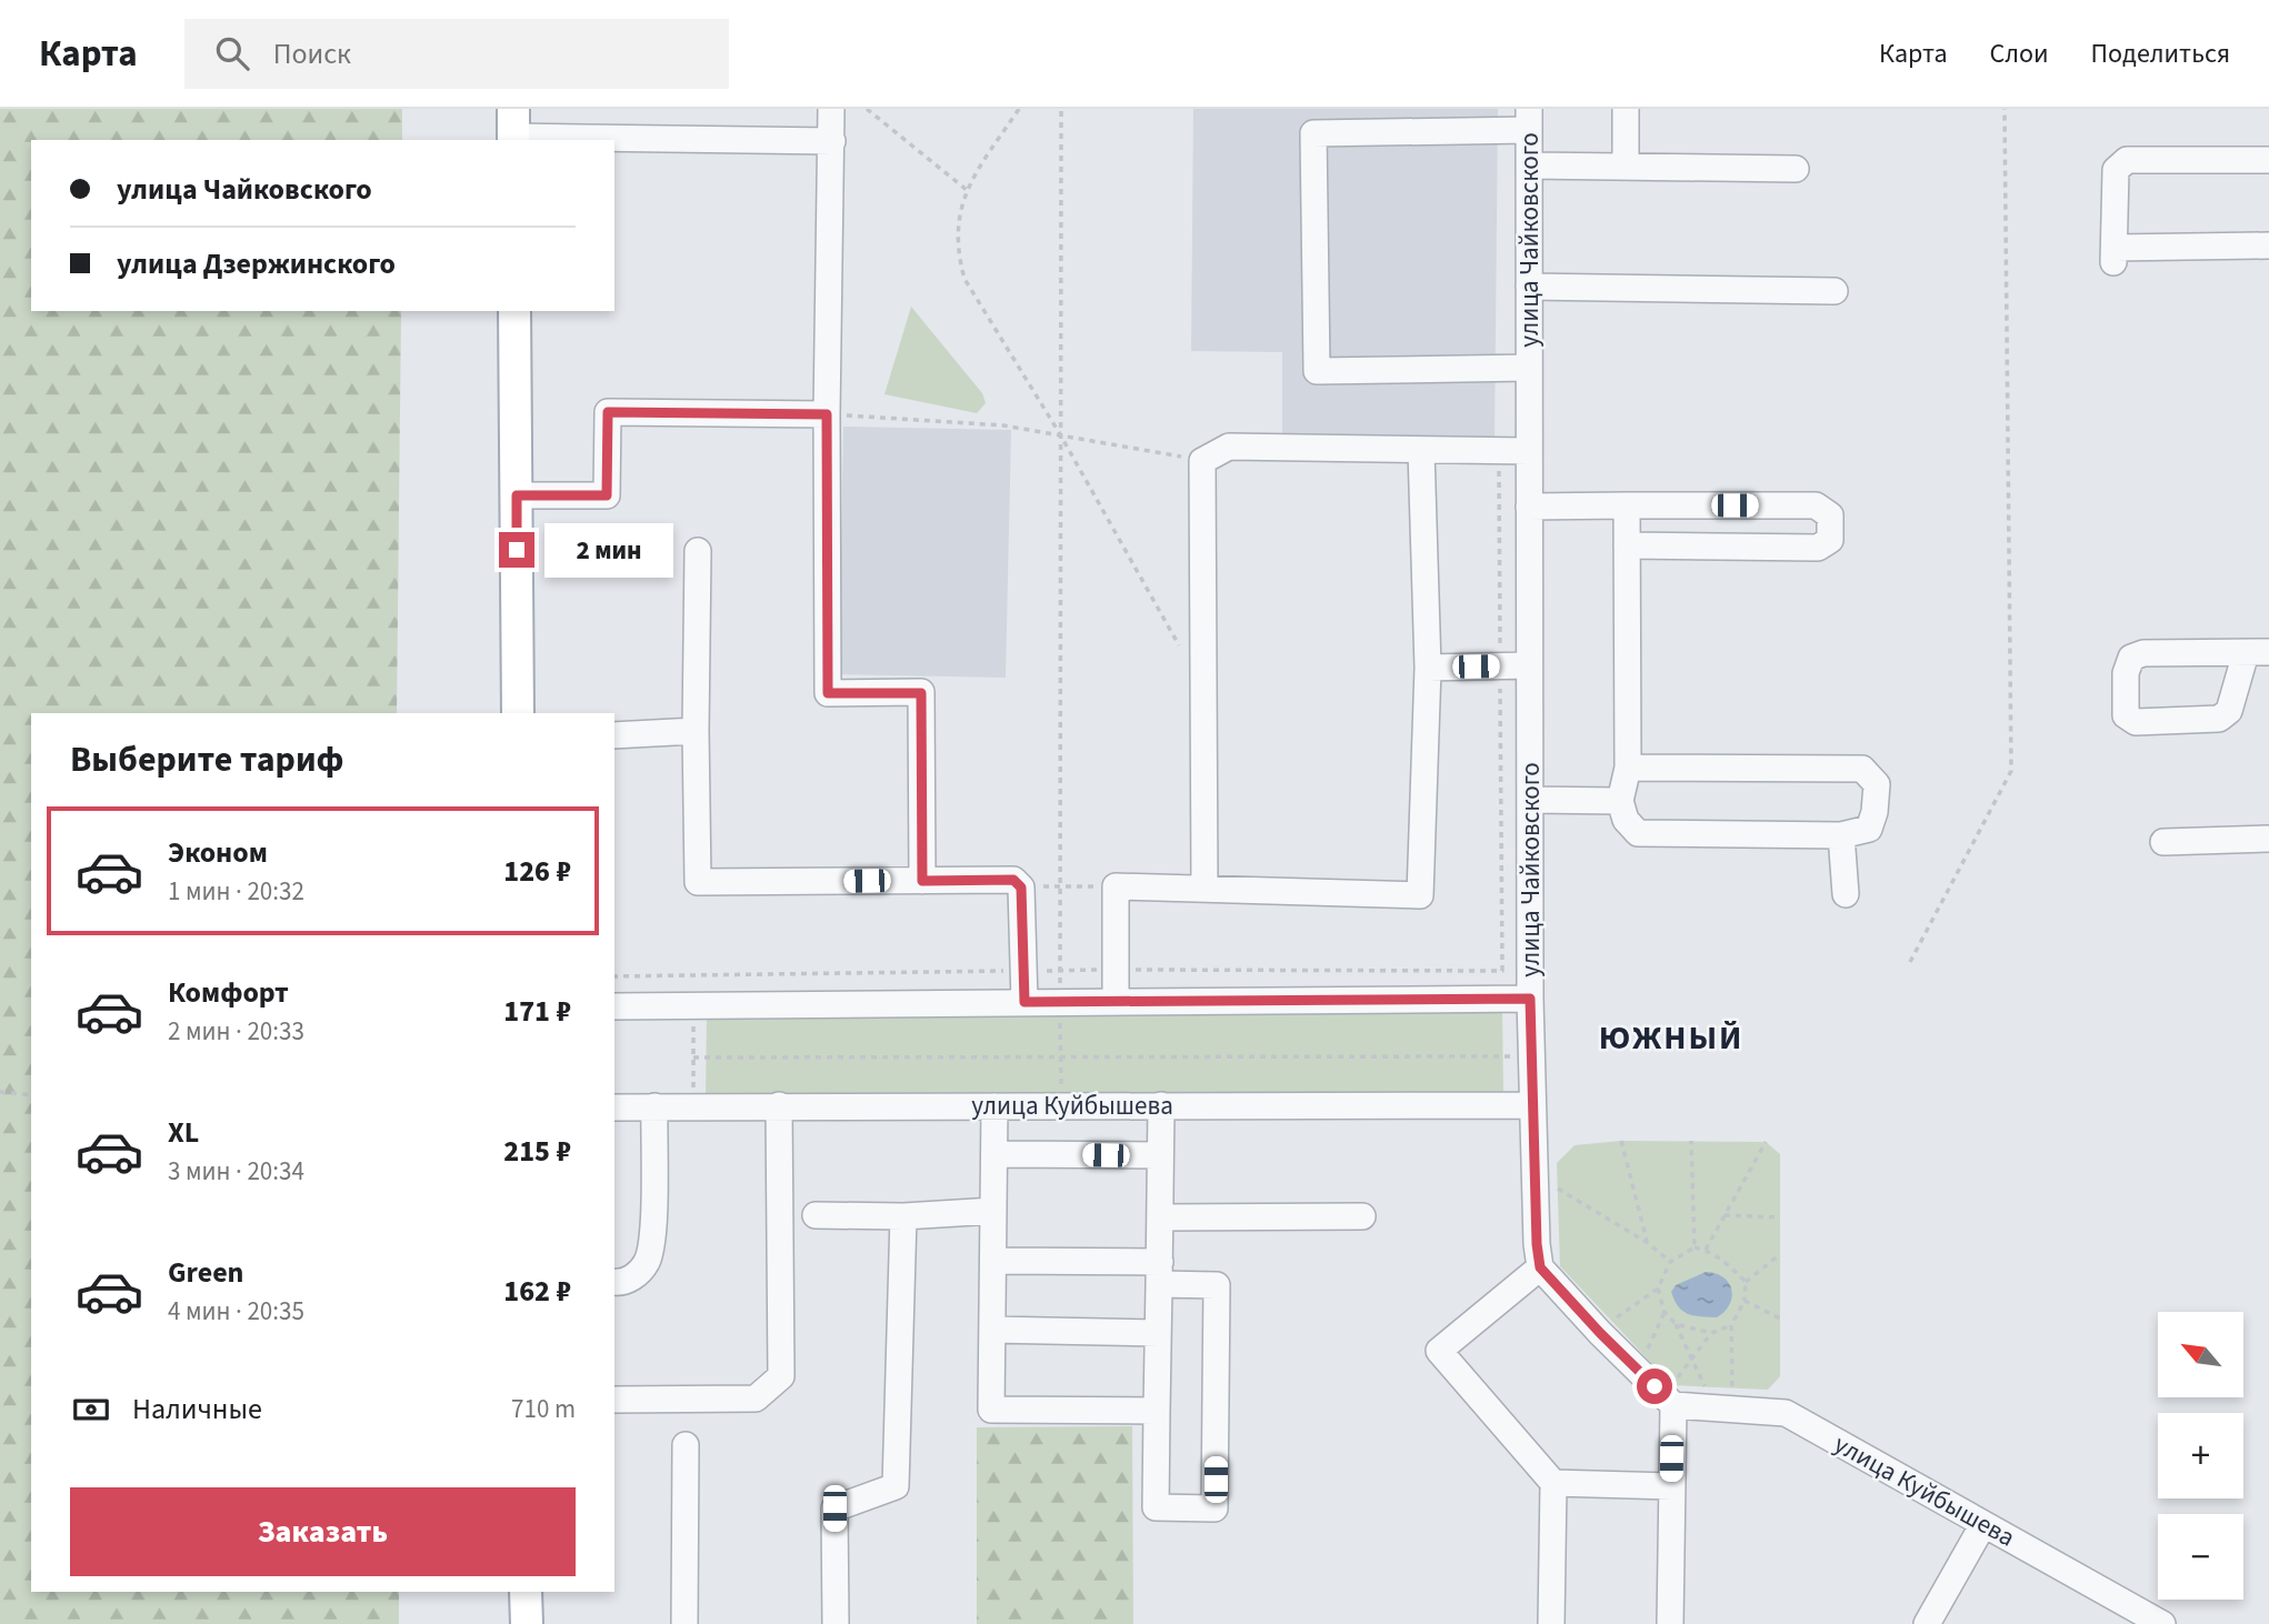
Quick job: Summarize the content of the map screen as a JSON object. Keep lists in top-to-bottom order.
{
  "streets": {
    "street": ["улица Чайковского", "улица Куйбышева"]
  },
  "crossings": [
    ["улица Чайковского", "улица Куйбышева"]
  ],
  "districts": ["ЮЖНЫЙ"],
  "north": "top left",
  "page": {
    "header": "Карта",
    "search": "Поиск",
    "nav": ["Карта", "Слои", "Поделиться"],
    "banner": ["улица Чайковского", "улица Дзержинского"],
    "bubble": "2 мин",
    "heading": "Выберите тариф",
    "list": [
      {
        "name": "Эконом",
        "note": "1 мин · 20:32",
        "value": "126 ₽"
      },
      {
        "name": "Комфорт",
        "note": "2 мин · 20:33",
        "value": "171 ₽"
      },
      {
        "name": "XL",
        "note": "3 мин · 20:34",
        "value": "215 ₽"
      },
      {
        "name": "Green",
        "note": "4 мин · 20:35",
        "value": "162 ₽"
      }
    ],
    "map_buttons": ["+", "−"],
    "pay": ["Наличные", "710 m"],
    "buttons": "Заказать"
  }
}
